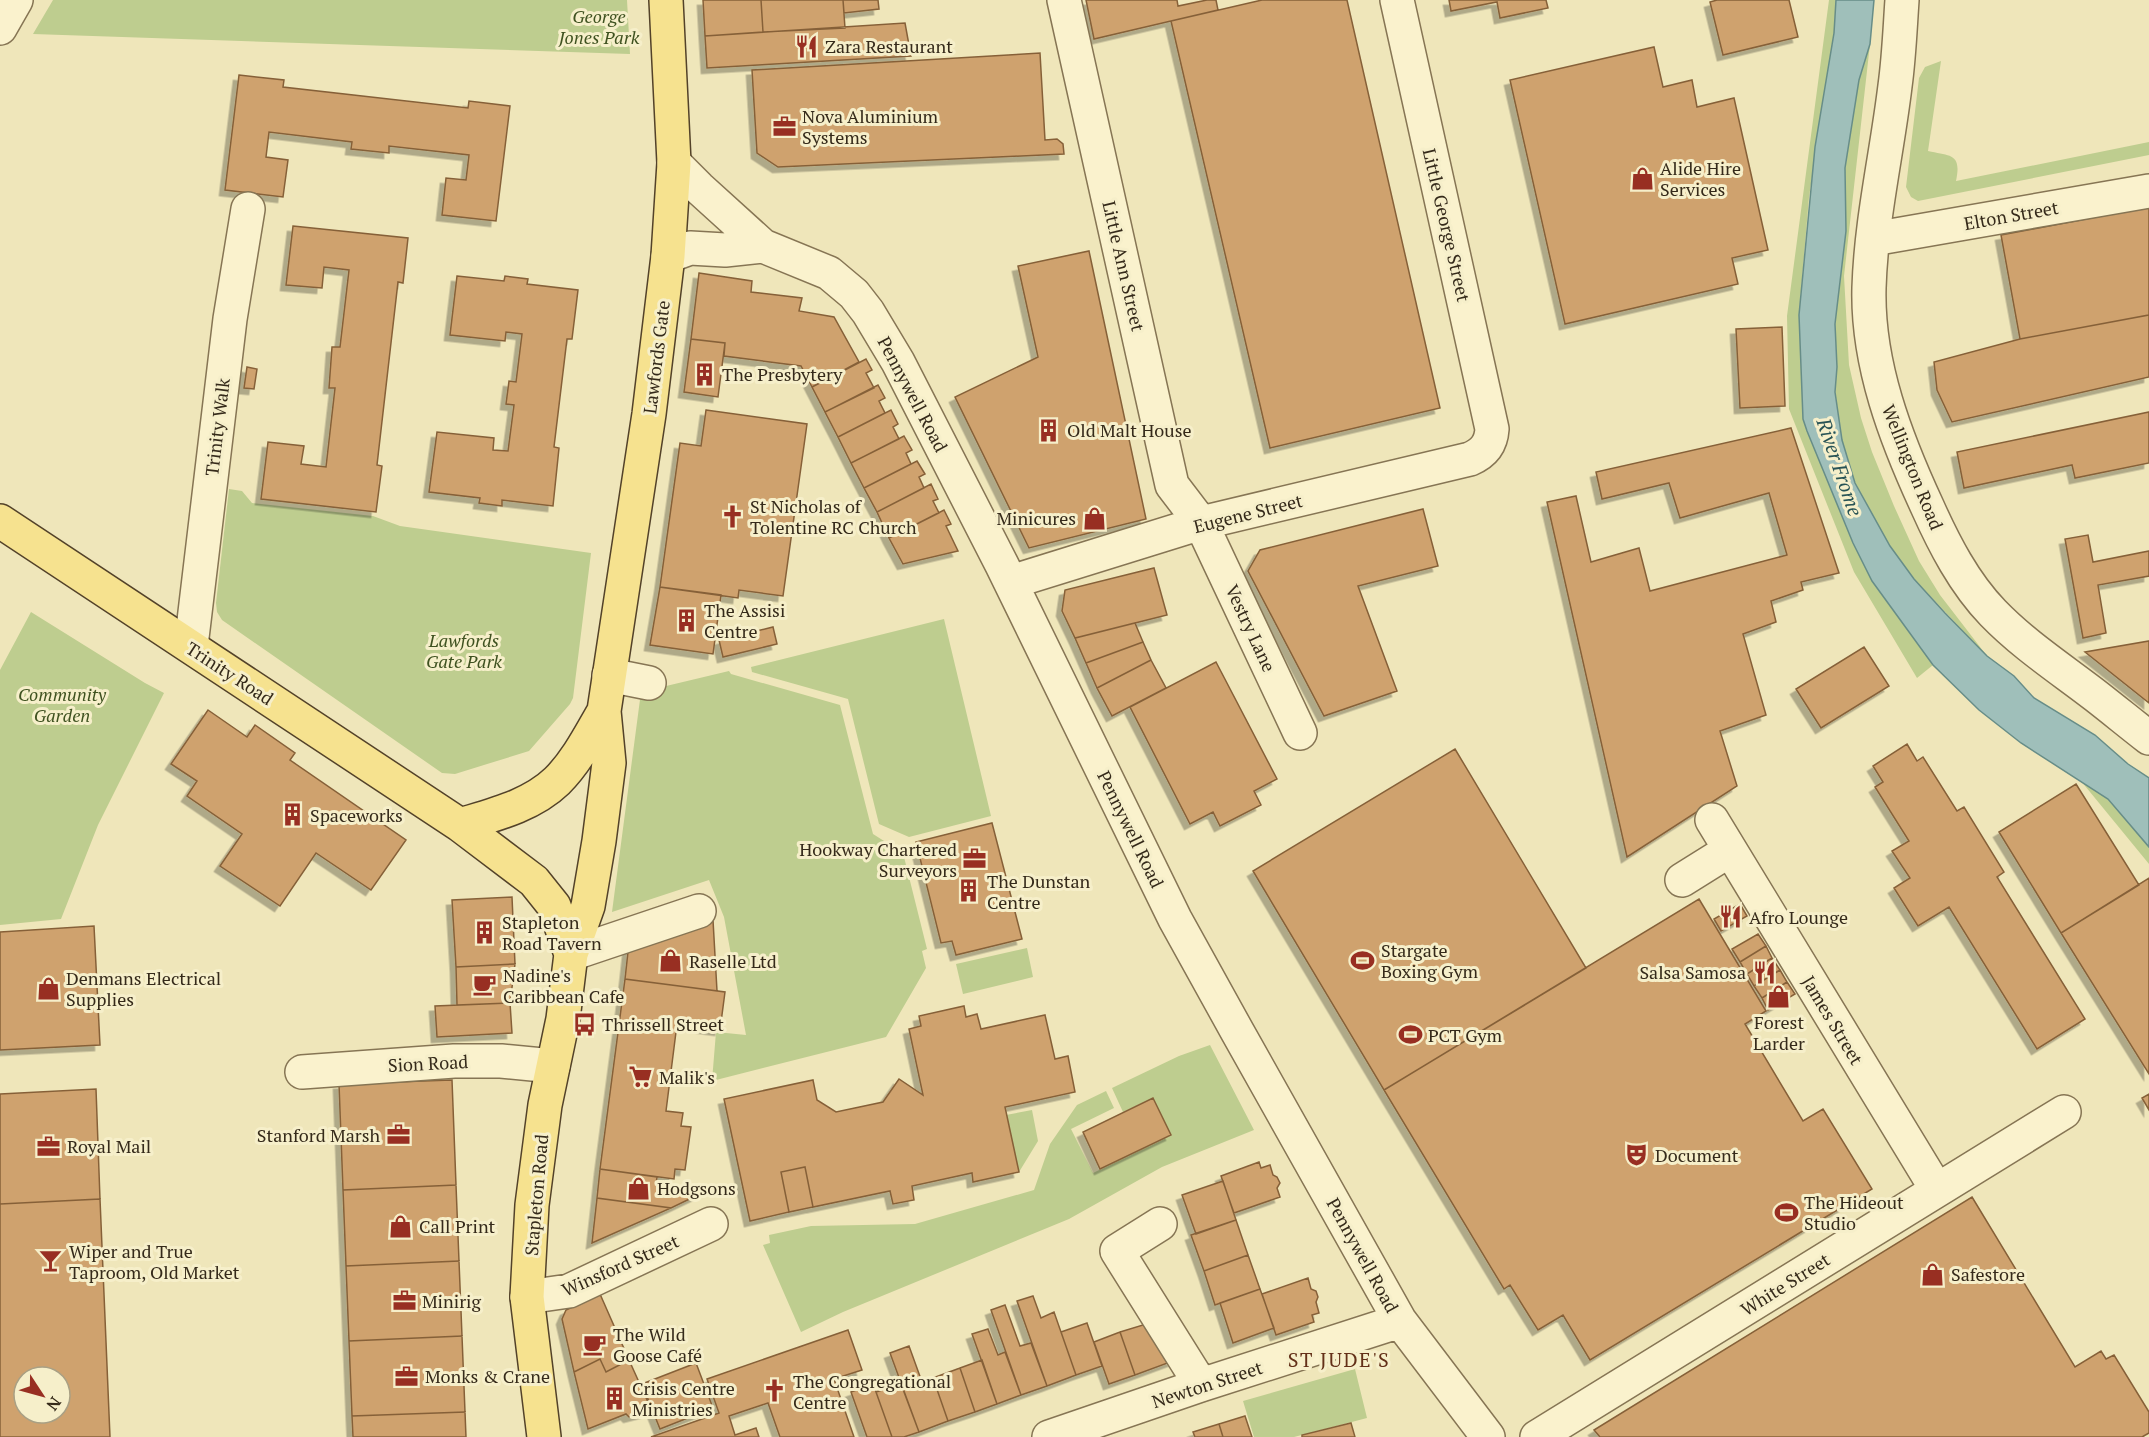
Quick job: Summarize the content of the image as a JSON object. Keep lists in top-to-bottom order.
{
  "streets": {
    "main road": ["Lawfords Gate", "Trinity Road", "Stapleton Road"],
    "street": [
      "Elton Street",
      "Little George Street",
      "Little Ann Street",
      "Pennywell Road",
      "Trinity Walk",
      "Wellington Road",
      "Eugene Street",
      "Vestry Lane",
      "James Street",
      "Sion Road",
      "Winsford Street",
      "White Street",
      "Newton Street"
    ]
  },
  "crossings": [
    ["Elton Street", "Wellington Road"],
    ["Little George Street", "Eugene Street"],
    ["Little Ann Street", "Eugene Street"],
    ["Little Ann Street", "Vestry Lane"],
    ["Lawfords Gate", "Pennywell Road"],
    ["Pennywell Road", "Eugene Street"],
    ["Pennywell Road", "Newton Street"],
    ["Trinity Walk", "Trinity Road"],
    ["Eugene Street", "Vestry Lane"],
    ["Trinity Road", "Stapleton Road"],
    ["James Street", "White Street"],
    ["Sion Road", "Stapleton Road"],
    ["Stapleton Road", "Winsford Street"]
  ],
  "districts": ["ST JUDE'S"],
  "water": ["River Frome"],
  "parks": ["George Jones Park", "Lawfords Gate Park", "Community Garden"],
  "places": {
    "restaurant": ["Zara Restaurant", "Afro Lounge", "Salsa Samosa"],
    "office": [
      "Nova Aluminium Systems",
      "Hookway Chartered Surveyors",
      "Stanford Marsh",
      "Royal Mail",
      "Minirig",
      "Monks & Crane"
    ],
    "shop": [
      "Alide Hire Services",
      "Minicures",
      "Raselle Ltd",
      "Denmans Electrical Supplies",
      "Forest Larder",
      "Hodgsons",
      "Call Print",
      "Safestore"
    ],
    "building": [
      "The Presbytery",
      "Old Malt House",
      "The Assisi Centre",
      "Spaceworks",
      "The Dunstan Centre",
      "Stapleton Road Tavern",
      "Crisis Centre Ministries"
    ],
    "church": ["St Nicholas of Tolentine RC Church", "The Congregational Centre"],
    "sports": ["Stargate Boxing Gym", "PCT Gym", "The Hideout Studio"],
    "cafe": ["Nadine's Caribbean Cafe", "The Wild Goose Café"],
    "bus stop": ["Thrissell Street"],
    "supermarket": ["Malik's"],
    "theatre": ["Document"],
    "bar": ["Wiper and True Taproom, Old Market"]
  },
  "north": "bottom right"
}
